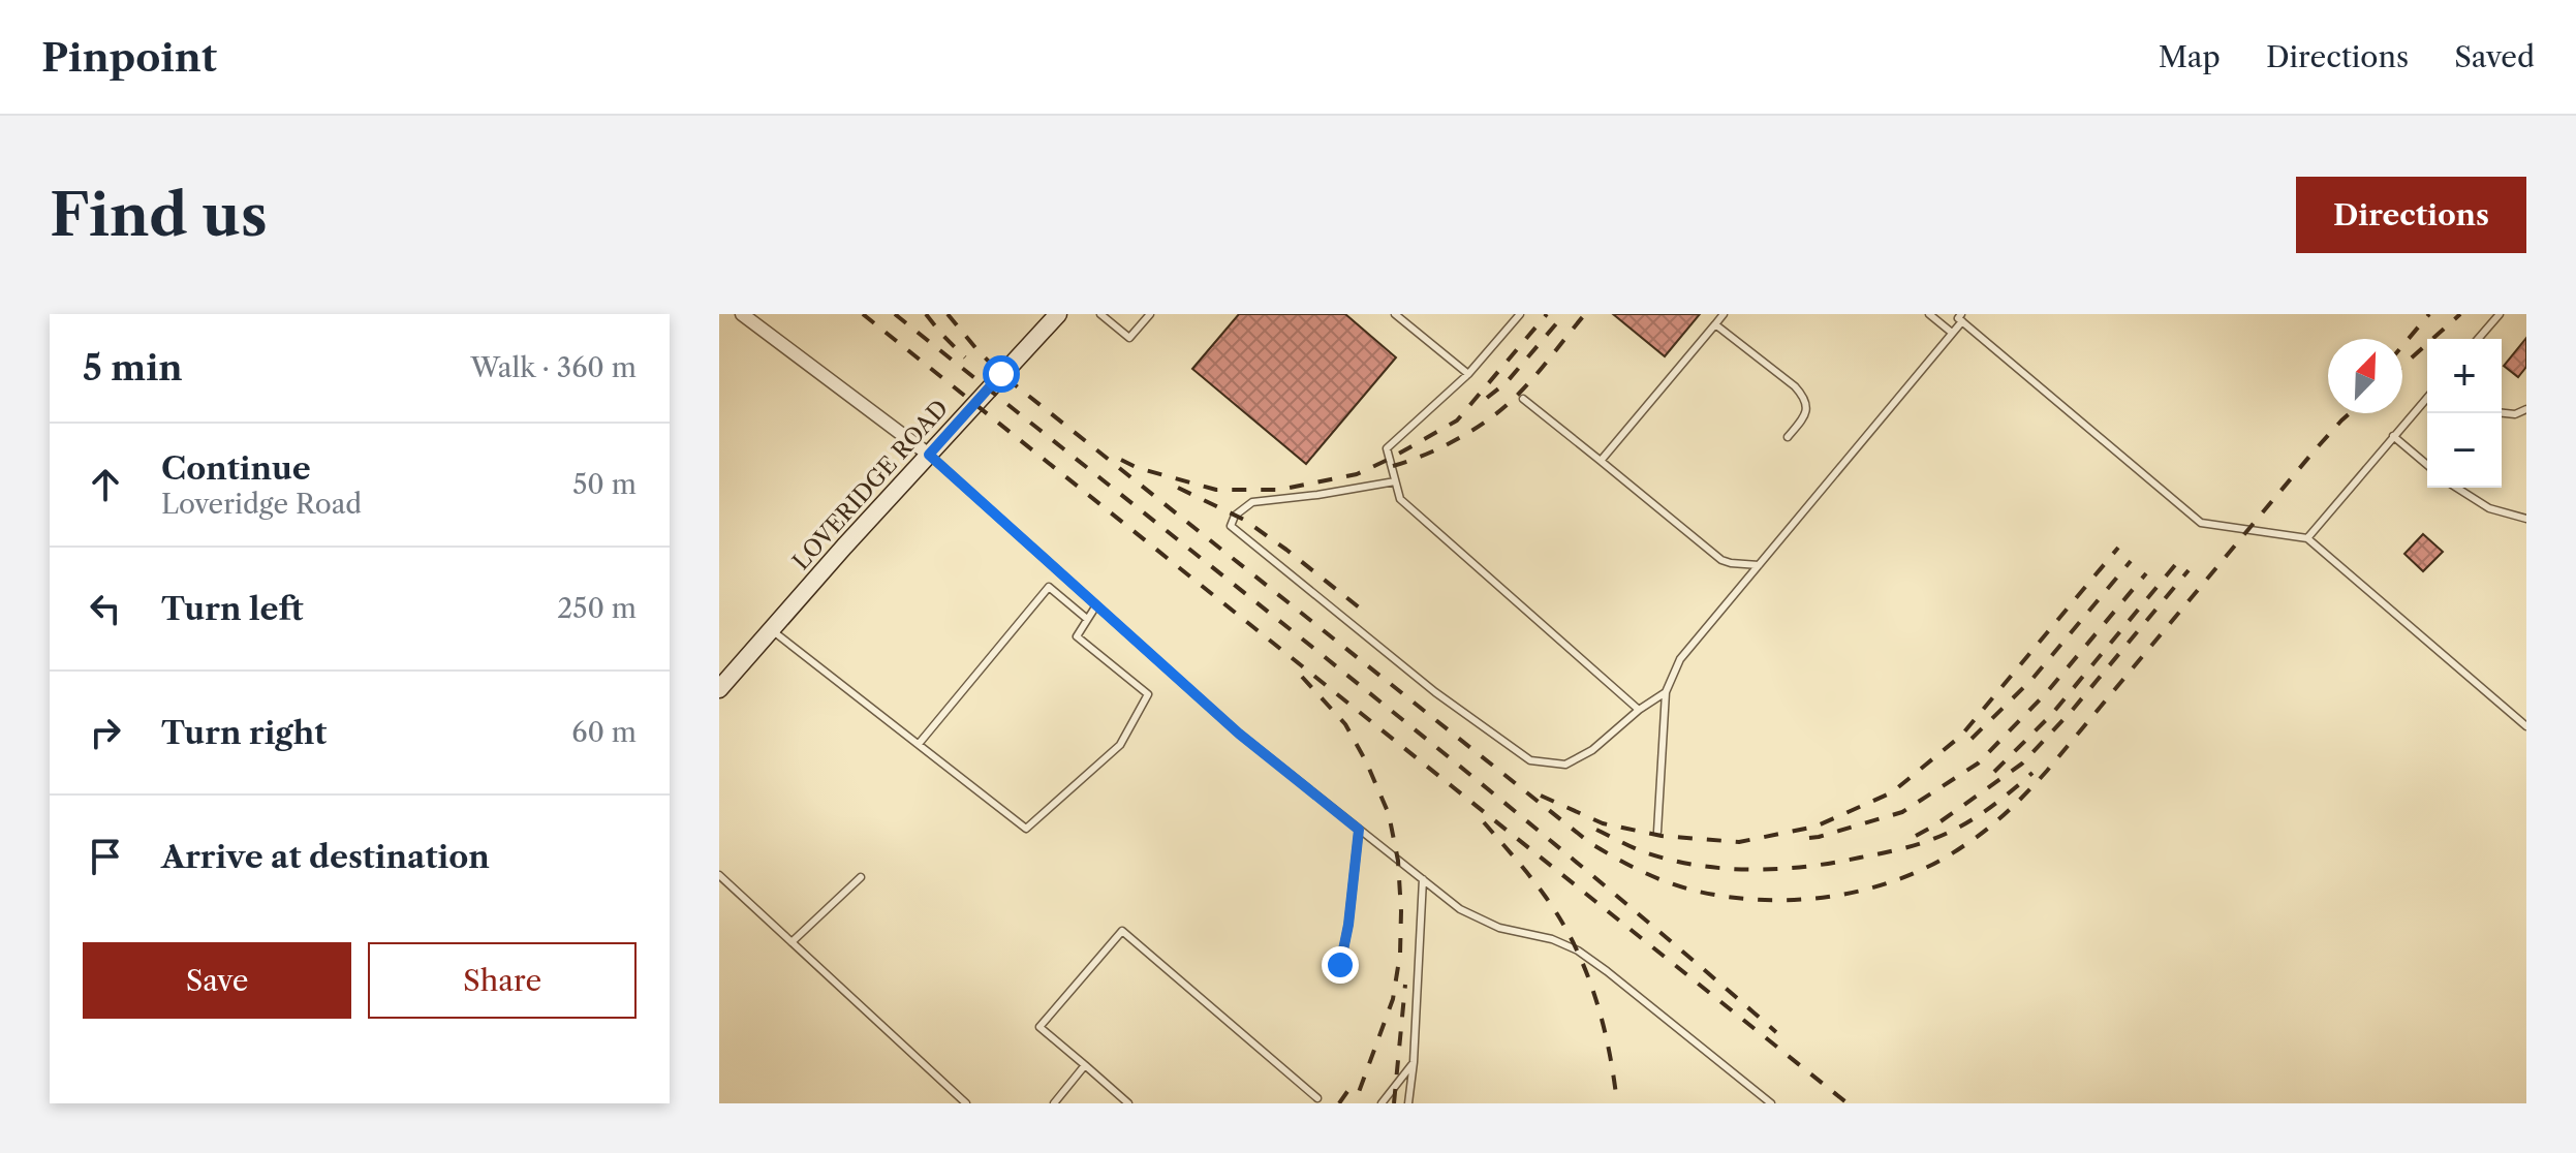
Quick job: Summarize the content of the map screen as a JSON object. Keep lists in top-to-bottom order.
{
  "streets": {
    "street": ["LOVERIDGE ROAD"]
  },
  "north": "top right",
  "page": {
    "header": "Pinpoint",
    "nav": ["Map", "Directions", "Saved"],
    "buttons": [
      "Directions",
      ["Save", "Share"]
    ],
    "title": "Find us",
    "heading": ["5 min", "Walk · 360 m"],
    "map_buttons": ["+", "−"],
    "list": [
      ["Continue", "Loveridge Road", "50 m"],
      ["Turn left", "250 m"],
      ["Turn right", "60 m"],
      "Arrive at destination"
    ]
  }
}
